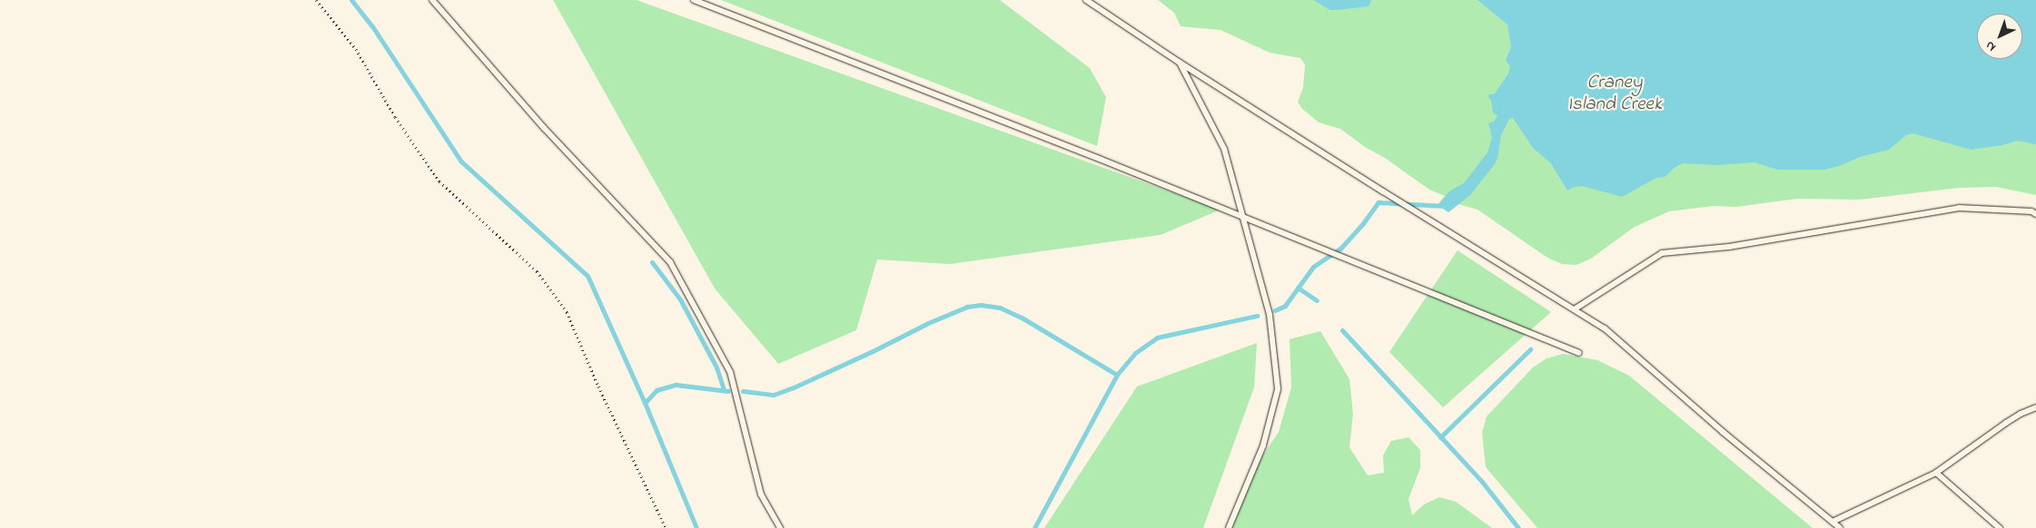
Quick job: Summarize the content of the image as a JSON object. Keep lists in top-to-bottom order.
{
  "water": ["Craney Island Creek"],
  "north": "bottom left"
}
